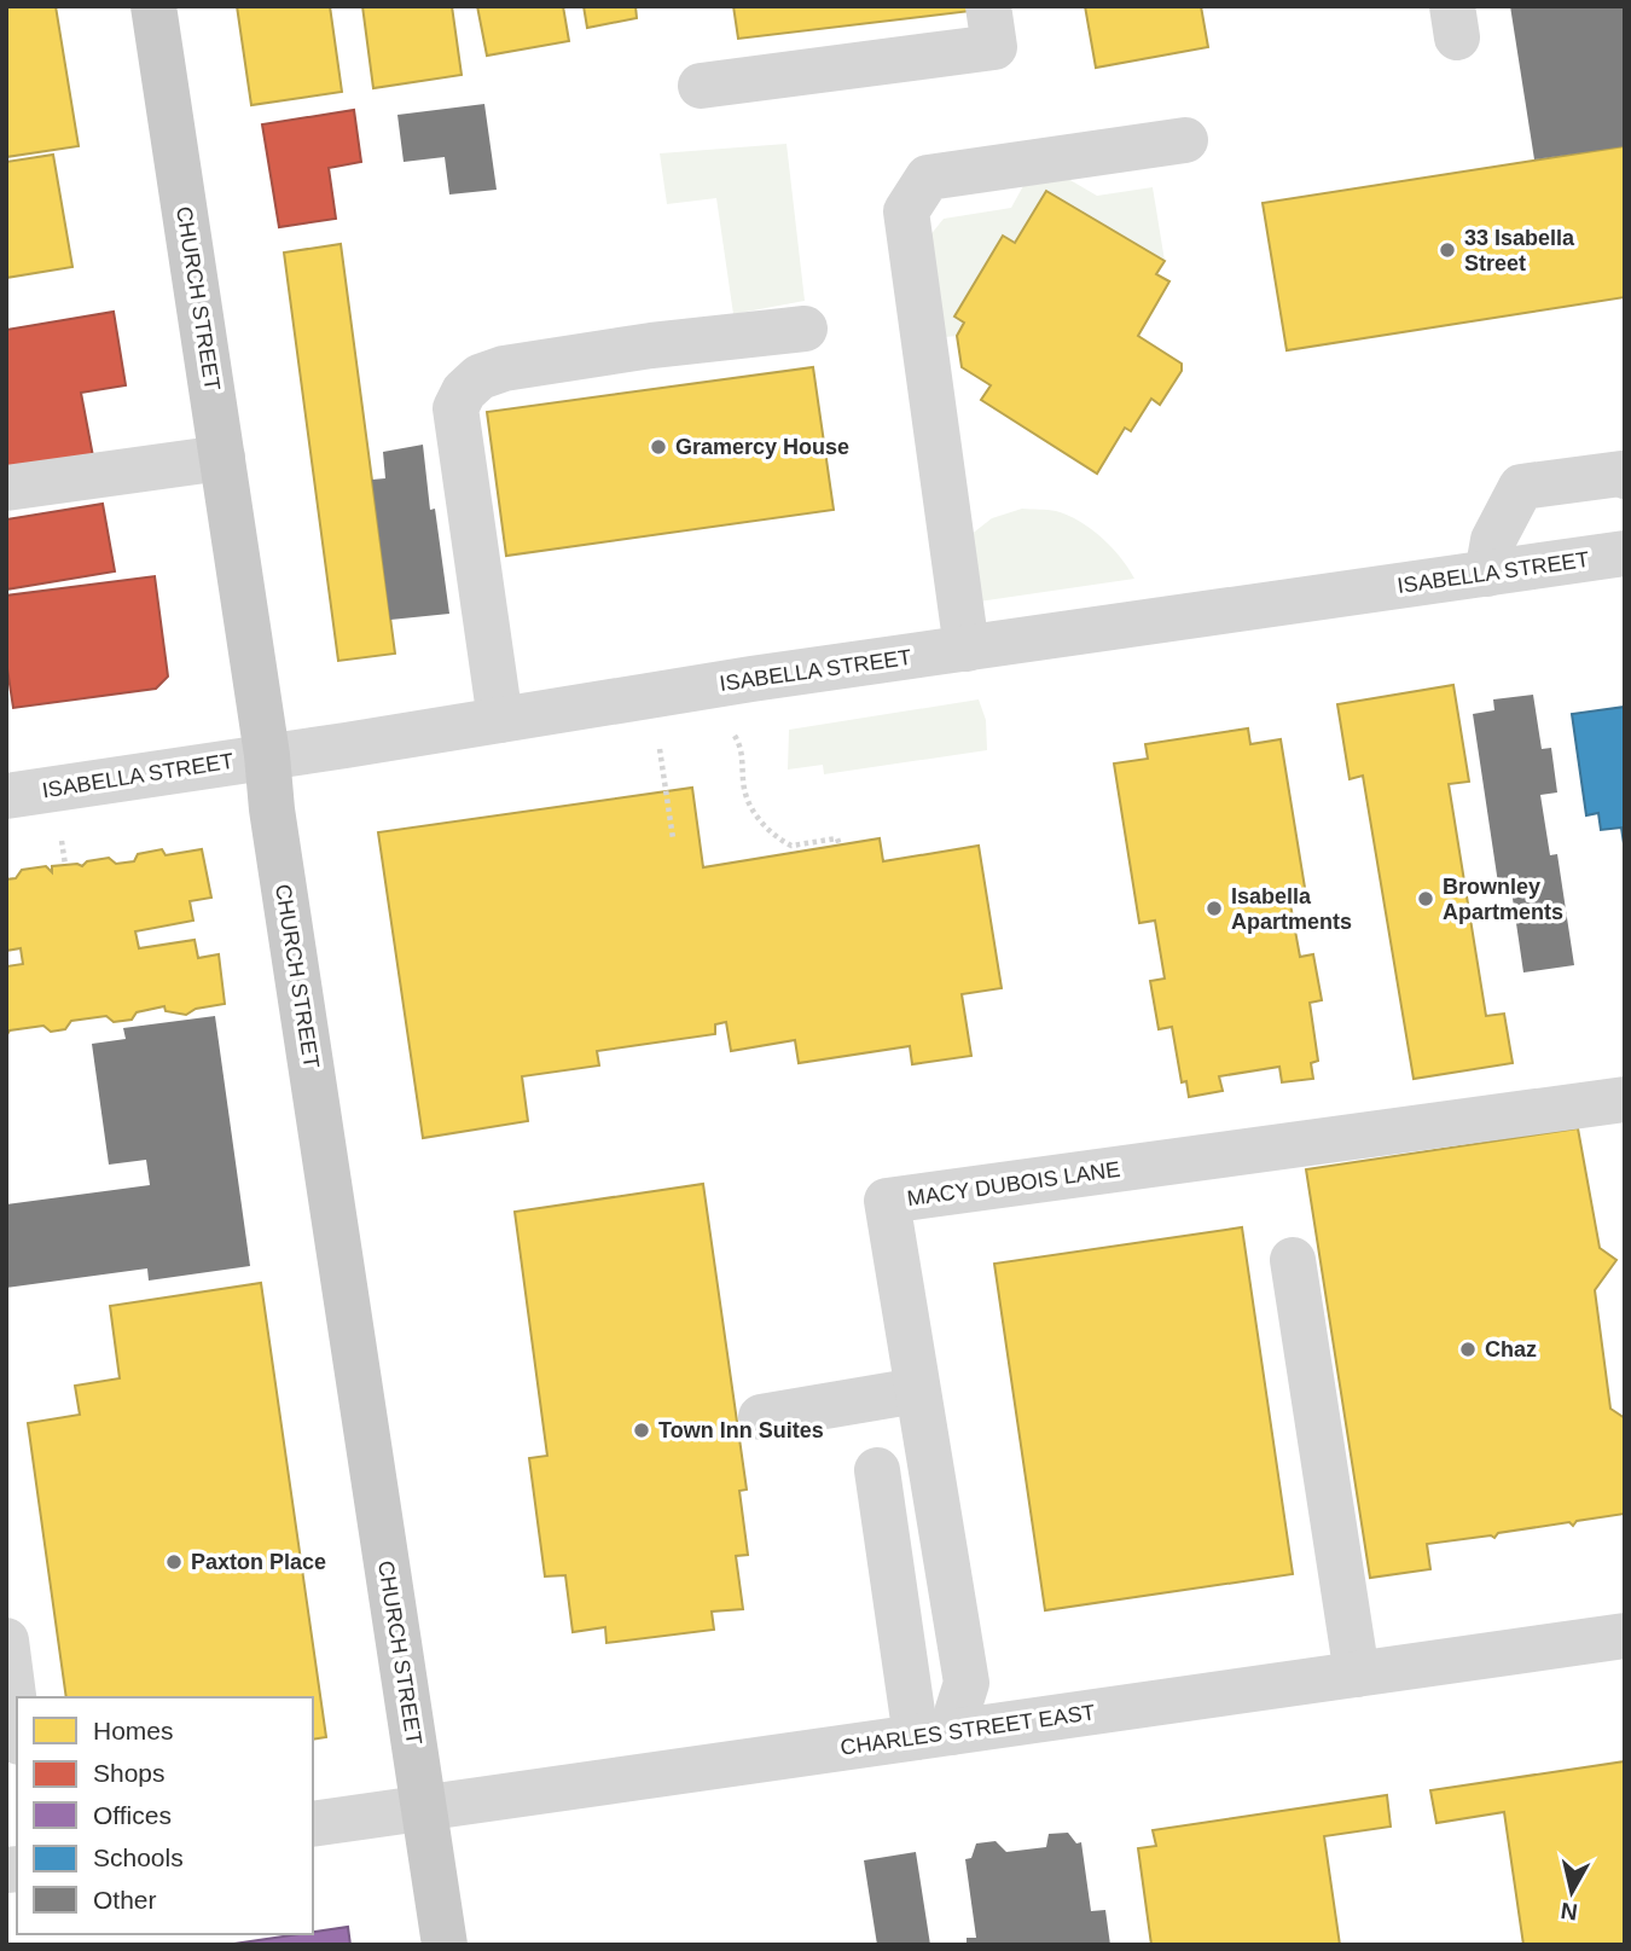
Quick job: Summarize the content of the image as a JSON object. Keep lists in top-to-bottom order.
{
  "streets": {
    "main road": ["CHURCH STREET"],
    "street": ["ISABELLA STREET", "MACY DUBOIS LANE", "CHARLES STREET EAST"]
  },
  "crossings": [
    ["CHURCH STREET", "ISABELLA STREET"],
    ["CHURCH STREET", "CHARLES STREET EAST"],
    ["MACY DUBOIS LANE", "CHARLES STREET EAST"]
  ],
  "places": [
    "33 Isabella Street",
    "Gramercy House",
    "Brownley Apartments",
    "Isabella Apartments",
    "Chaz",
    "Town Inn Suites",
    "Paxton Place"
  ],
  "legend": [
    "Homes",
    "Shops",
    "Offices",
    "Schools",
    "Other"
  ],
  "north": "bottom"
}
